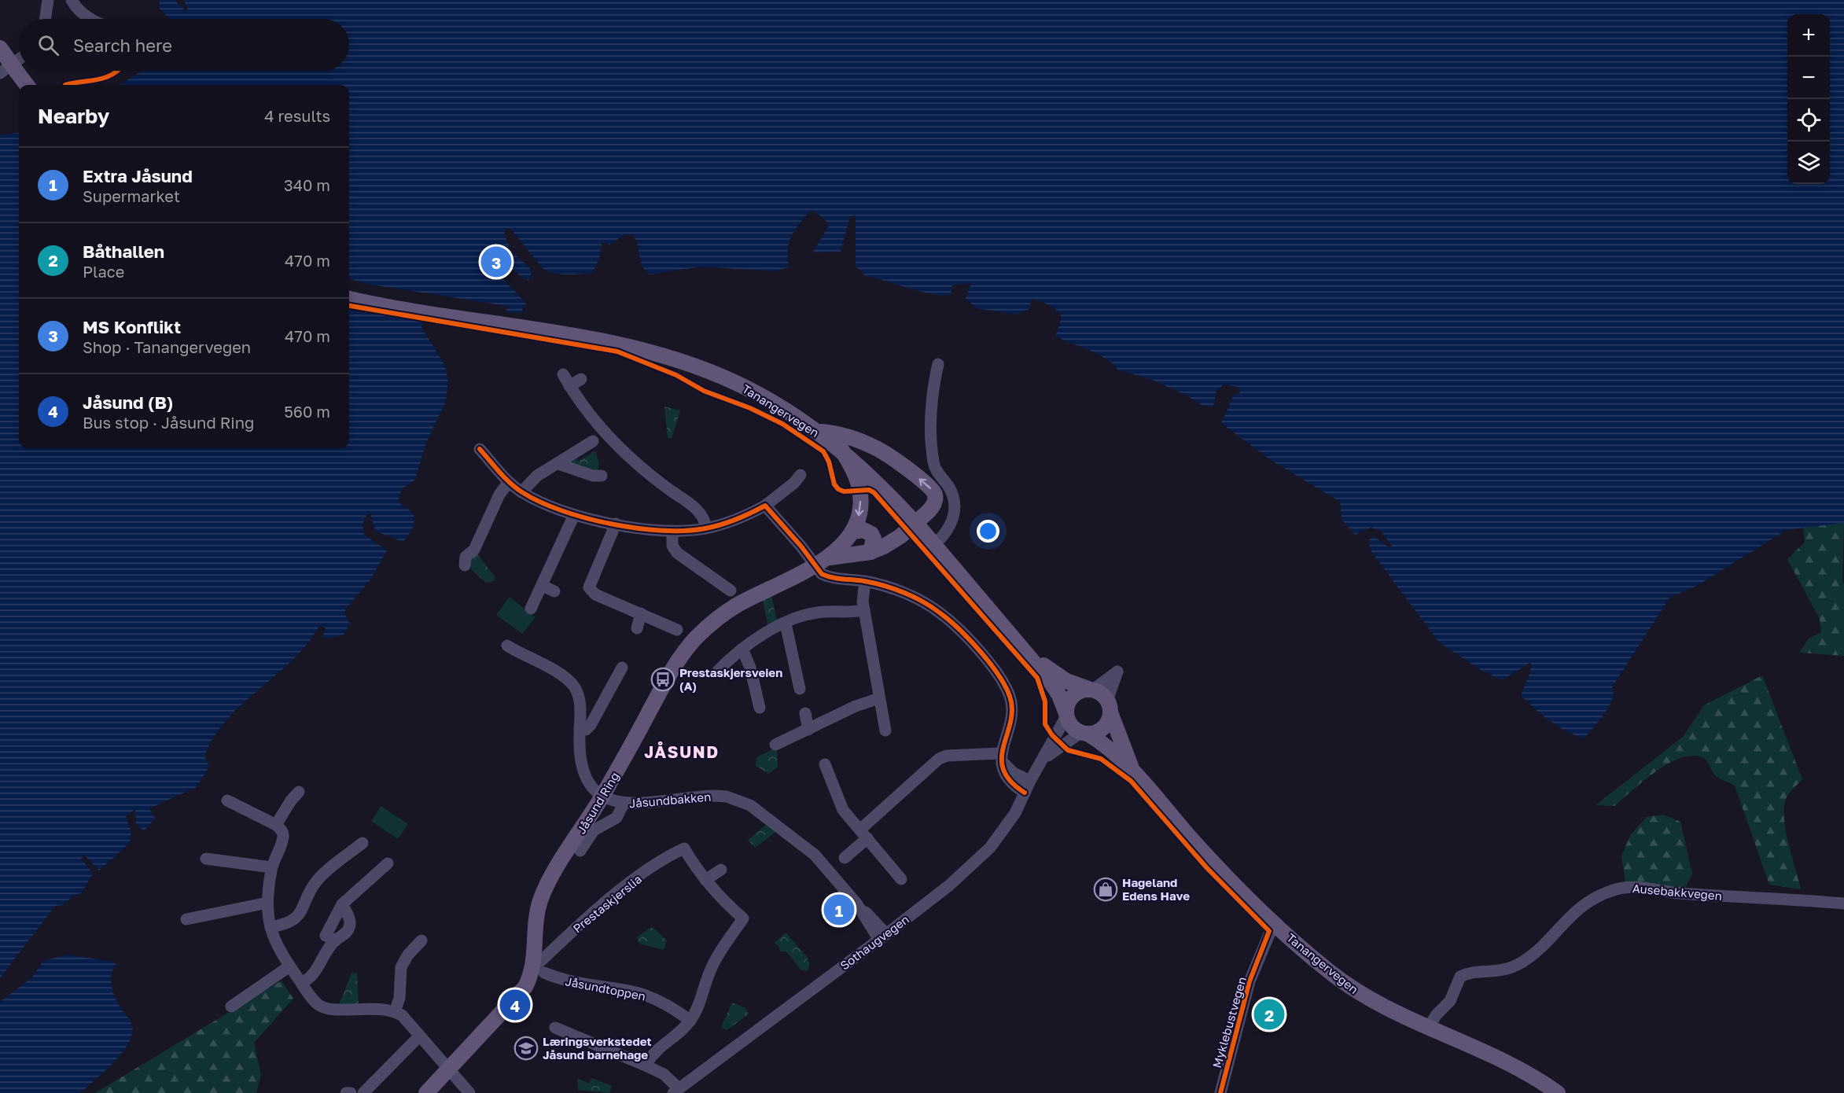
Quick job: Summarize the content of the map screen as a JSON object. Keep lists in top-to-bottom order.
{
  "streets": {
    "main road": ["Tanangervegen", "Jåsund Ring"],
    "street": [
      "Jåsundbakken",
      "Ausebakkvegen",
      "Prestaskjerslia",
      "Sothaugvegen",
      "Jåsundtoppen",
      "Myklebustvegen"
    ]
  },
  "crossings": [
    ["Tanangervegen", "Jåsund Ring"],
    ["Tanangervegen", "Ausebakkvegen"],
    ["Tanangervegen", "Sothaugvegen"],
    ["Tanangervegen", "Myklebustvegen"],
    ["Jåsundbakken", "Jåsund Ring"],
    ["Jåsundbakken", "Sothaugvegen"],
    ["Jåsund Ring", "Prestaskjerslia"],
    ["Jåsund Ring", "Jåsundtoppen"],
    ["Prestaskjerslia", "Jåsundtoppen"]
  ],
  "districts": ["JÅSUND"],
  "places": {
    "bus stop": ["Prestaskjersveien (A)"],
    "shop": ["Hageland Edens Have"],
    "school or university": ["Læringsverkstedet Jåsund barnehage"]
  },
  "page": {
    "map_buttons": ["+", "−"],
    "search": "Search here",
    "heading": ["Nearby", "4 results"],
    "list": [
      {
        "mark": "1",
        "name": "Extra Jåsund",
        "note": "Supermarket",
        "value": "340 m"
      },
      {
        "mark": "2",
        "name": "Båthallen",
        "note": "Place",
        "value": "470 m"
      },
      {
        "mark": "3",
        "name": "MS Konflikt",
        "note": "Shop · Tanangervegen",
        "value": "470 m"
      },
      {
        "mark": "4",
        "name": "Jåsund (B)",
        "note": "Bus stop · Jåsund Ring",
        "value": "560 m"
      }
    ],
    "pins": [
      "3",
      "1",
      "4",
      "2"
    ]
  }
}
